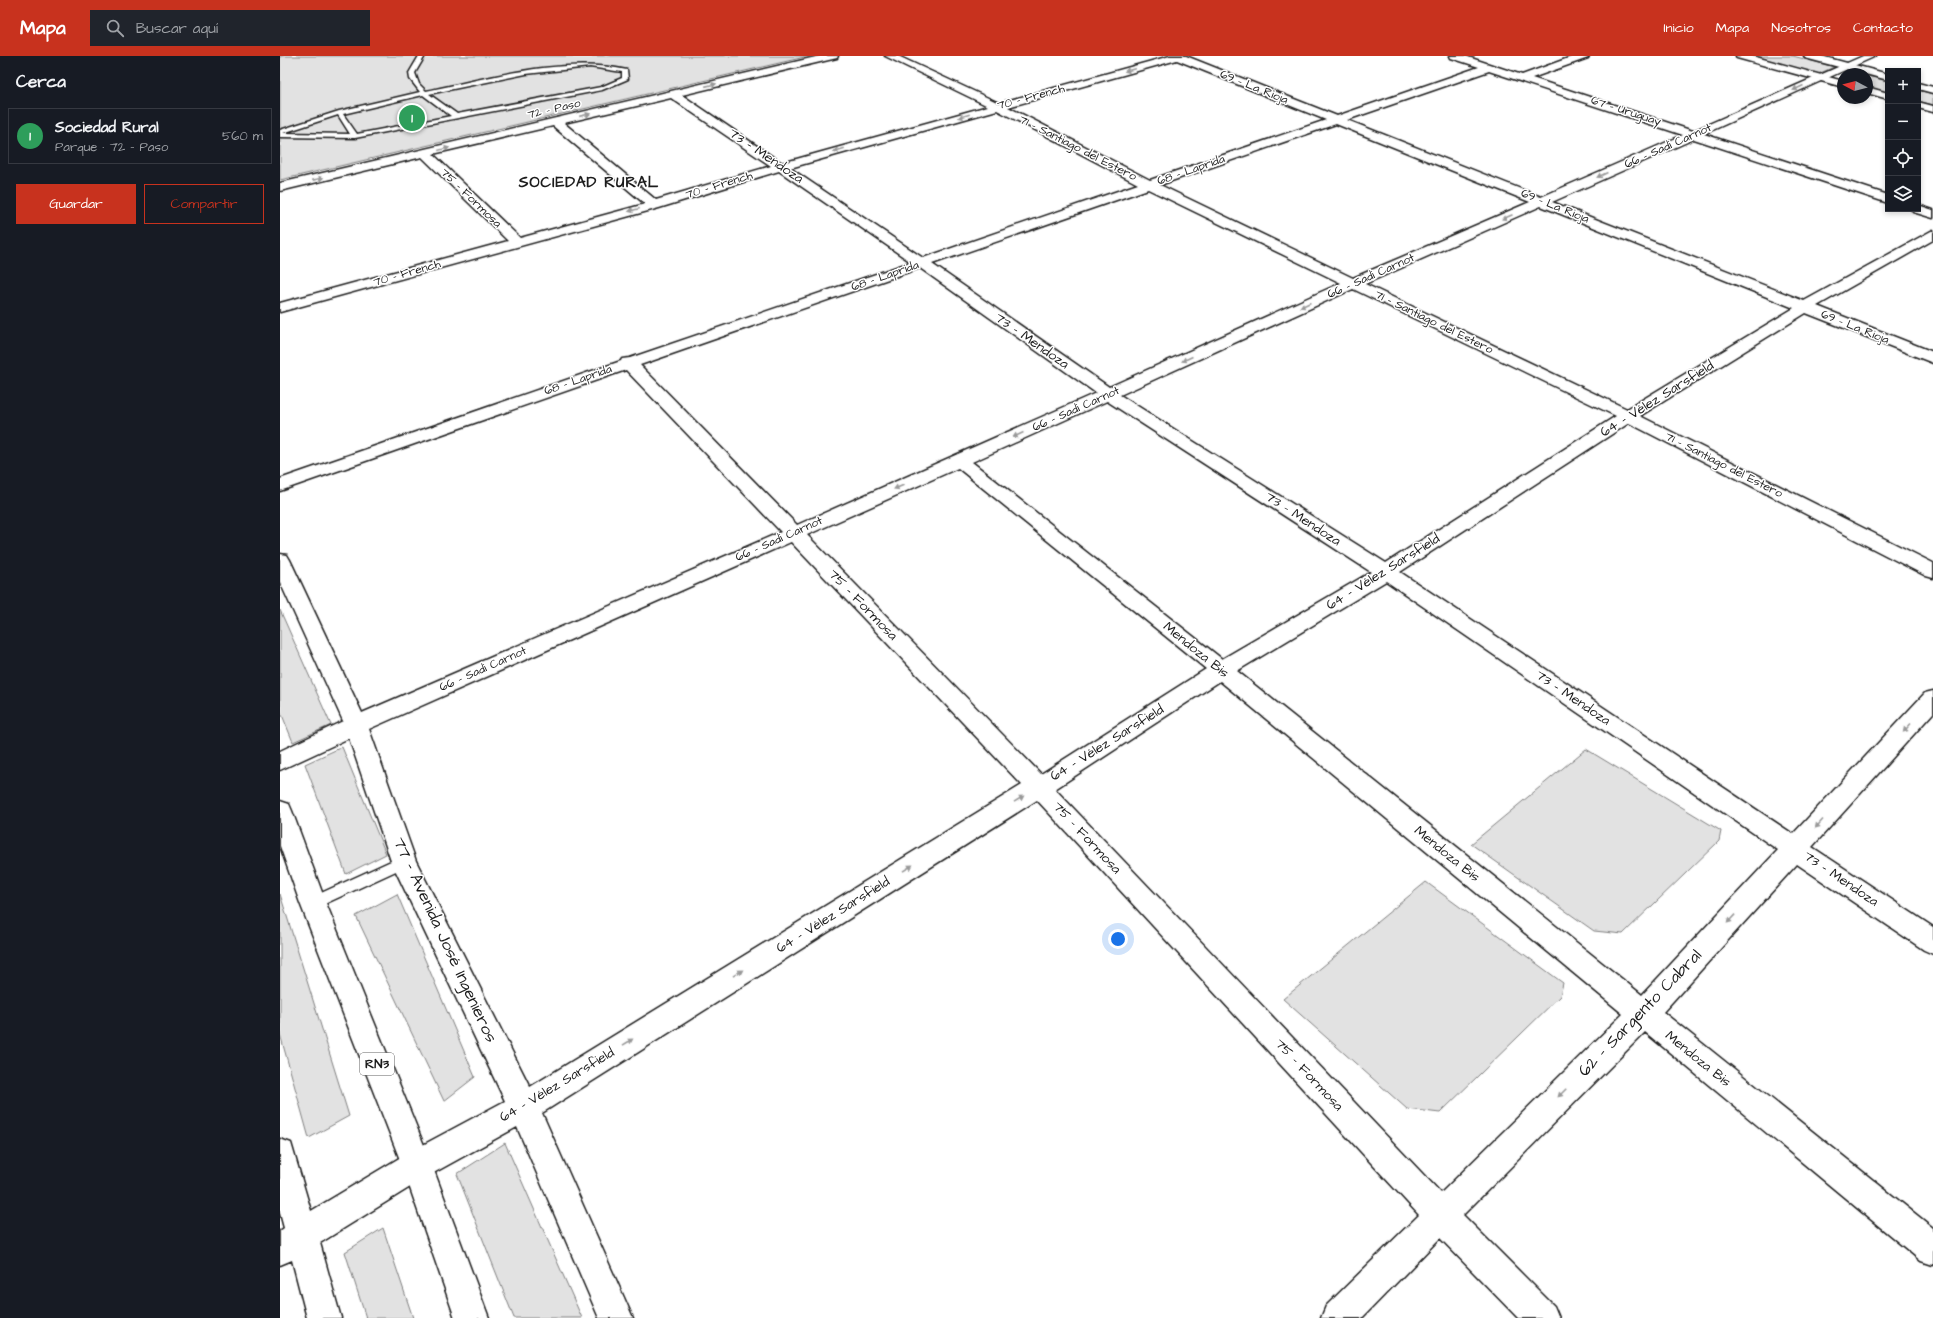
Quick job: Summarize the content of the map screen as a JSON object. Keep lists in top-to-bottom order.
{
  "streets": {
    "main road": [
      "69 - La Rioja",
      "70 - French",
      "72 - Paso",
      "67 - Uruguay",
      "66 - Sadi Carnot",
      "71 - Santiago del Estero",
      "73 - Mendoza",
      "68 - Laprida",
      "75 - Formosa",
      "64 - Vélez Sarsfield",
      "Mendoza Bis",
      "77 - Avenida José Ingenieros",
      "62 - Sargento Cabral",
      "RN3"
    ]
  },
  "crossings": [
    ["69 - La Rioja", "70 - French"],
    ["69 - La Rioja", "66 - Sadi Carnot"],
    ["69 - La Rioja", "68 - Laprida"],
    ["69 - La Rioja", "64 - Vélez Sarsfield"],
    ["70 - French", "71 - Santiago del Estero"],
    ["70 - French", "73 - Mendoza"],
    ["70 - French", "75 - Formosa"],
    ["72 - Paso", "73 - Mendoza"],
    ["72 - Paso", "75 - Formosa"],
    ["67 - Uruguay", "66 - Sadi Carnot"],
    ["67 - Uruguay", "68 - Laprida"],
    ["66 - Sadi Carnot", "71 - Santiago del Estero"],
    ["66 - Sadi Carnot", "73 - Mendoza"],
    ["66 - Sadi Carnot", "75 - Formosa"],
    ["66 - Sadi Carnot", "Mendoza Bis"],
    ["66 - Sadi Carnot", "77 - Avenida José Ingenieros"],
    ["71 - Santiago del Estero", "68 - Laprida"],
    ["71 - Santiago del Estero", "64 - Vélez Sarsfield"],
    ["73 - Mendoza", "68 - Laprida"],
    ["73 - Mendoza", "64 - Vélez Sarsfield"],
    ["73 - Mendoza", "62 - Sargento Cabral"],
    ["68 - Laprida", "75 - Formosa"],
    ["75 - Formosa", "64 - Vélez Sarsfield"],
    ["75 - Formosa", "62 - Sargento Cabral"],
    ["64 - Vélez Sarsfield", "Mendoza Bis"],
    ["64 - Vélez Sarsfield", "77 - Avenida José Ingenieros"],
    ["64 - Vélez Sarsfield", "RN3"],
    ["Mendoza Bis", "62 - Sargento Cabral"]
  ],
  "one_way": [
    "70 - French",
    "72 - Paso",
    "66 - Sadi Carnot",
    "62 - Sargento Cabral"
  ],
  "districts": ["SOCIEDAD RURAL"],
  "north": "left",
  "page": {
    "header": "Mapa",
    "search": "Buscar aquí",
    "nav": [
      "Inicio",
      "Mapa",
      "Nosotros",
      "Contacto"
    ],
    "heading": "Cerca",
    "map_buttons": ["+", "−"],
    "pins": "1",
    "list": [
      {
        "mark": "1",
        "name": "Sociedad Rural",
        "note": "Parque · 72 - Paso",
        "value": "560 m"
      }
    ],
    "buttons": ["Guardar", "Compartir"]
  }
}
